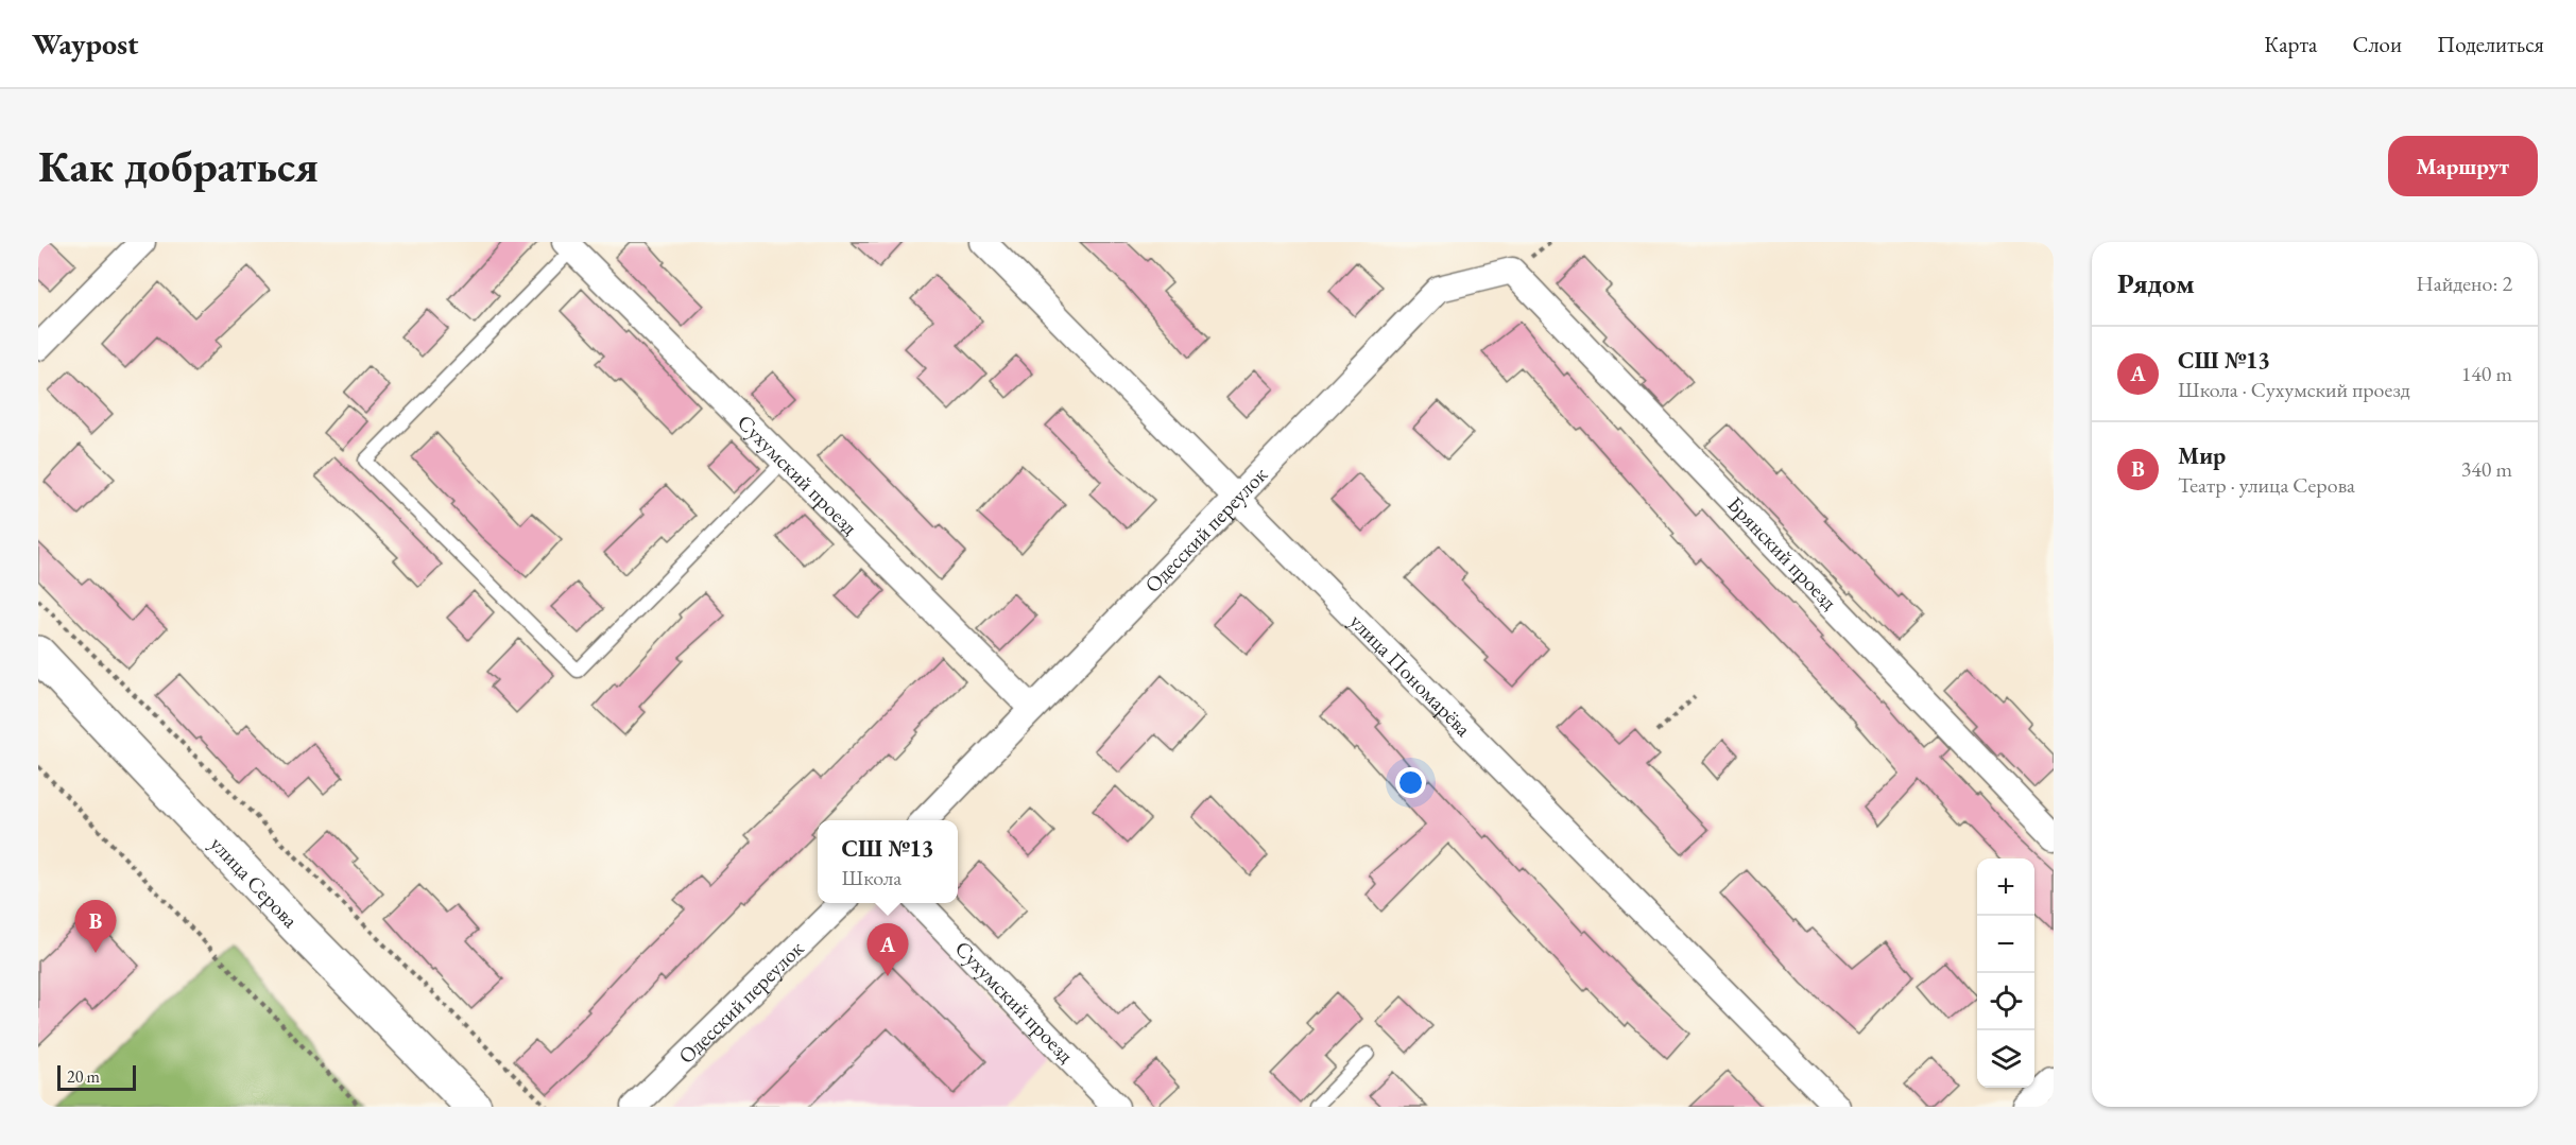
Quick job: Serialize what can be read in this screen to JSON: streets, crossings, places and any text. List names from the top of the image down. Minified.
{"streets":{"main road":["улица Серова"],"street":["Сухумский проезд","Одесский переулок","Брянский проезд","улица Пономарёва"]},"crossings":[["Сухумский проезд","Одесский переулок"],["Одесский переулок","Брянский проезд"],["Одесский переулок","улица Пономарёва"]],"scale_bar":"20 m","page":{"header":"Waypost","nav":["Карта","Слои","Поделиться"],"buttons":"Маршрут","title":"Как добраться","heading":["Рядом","Найдено: 2"],"list":[{"mark":"A","name":"СШ №13","note":"Школа · Сухумский проезд","value":"140 m"},{"mark":"B","name":"Мир","note":"Театр · улица Серова","value":"340 m"}],"popup":["СШ №13","Школа"],"map_buttons":["+","−"],"pins":["B","A"],"scale":"20 m"}}
